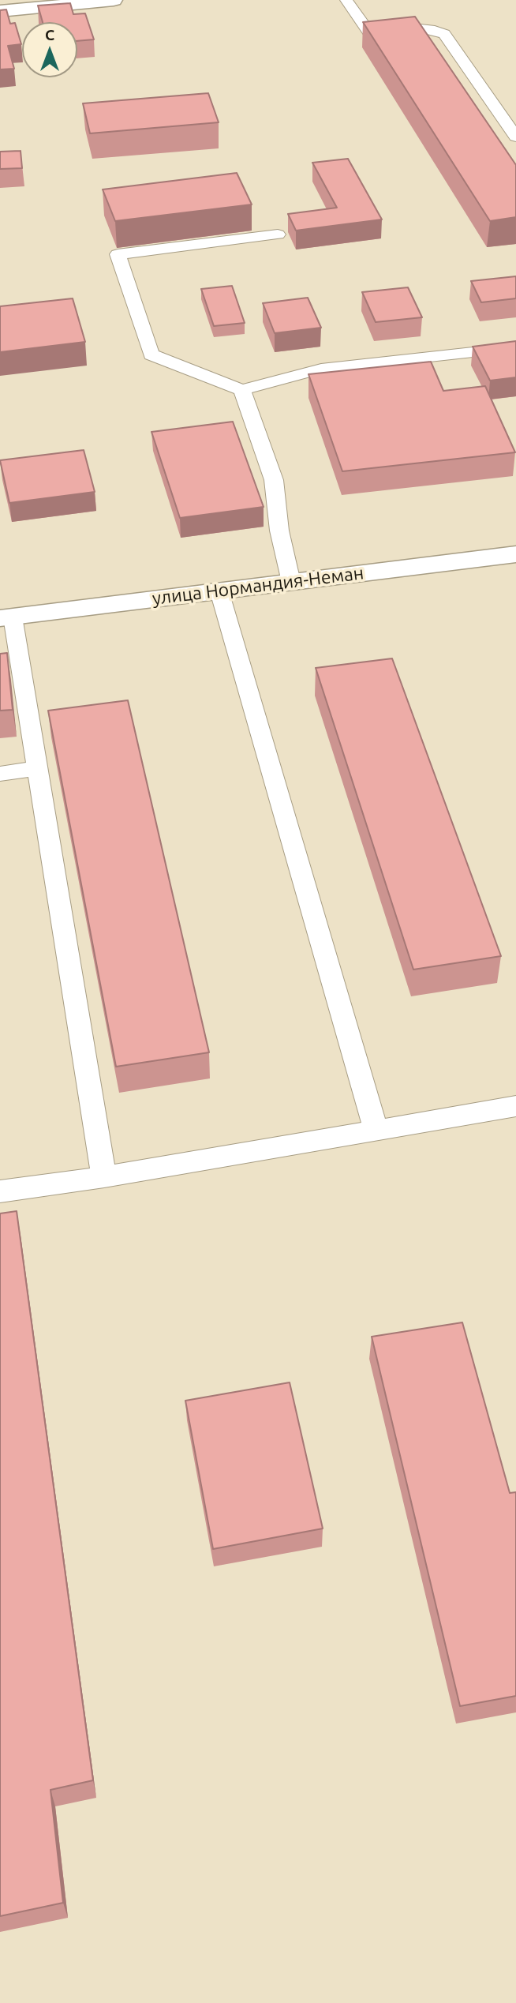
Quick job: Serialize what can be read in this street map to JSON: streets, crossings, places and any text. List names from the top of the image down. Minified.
{"streets":{"street":["улица Нормандия-Неман"]},"north":"top"}
